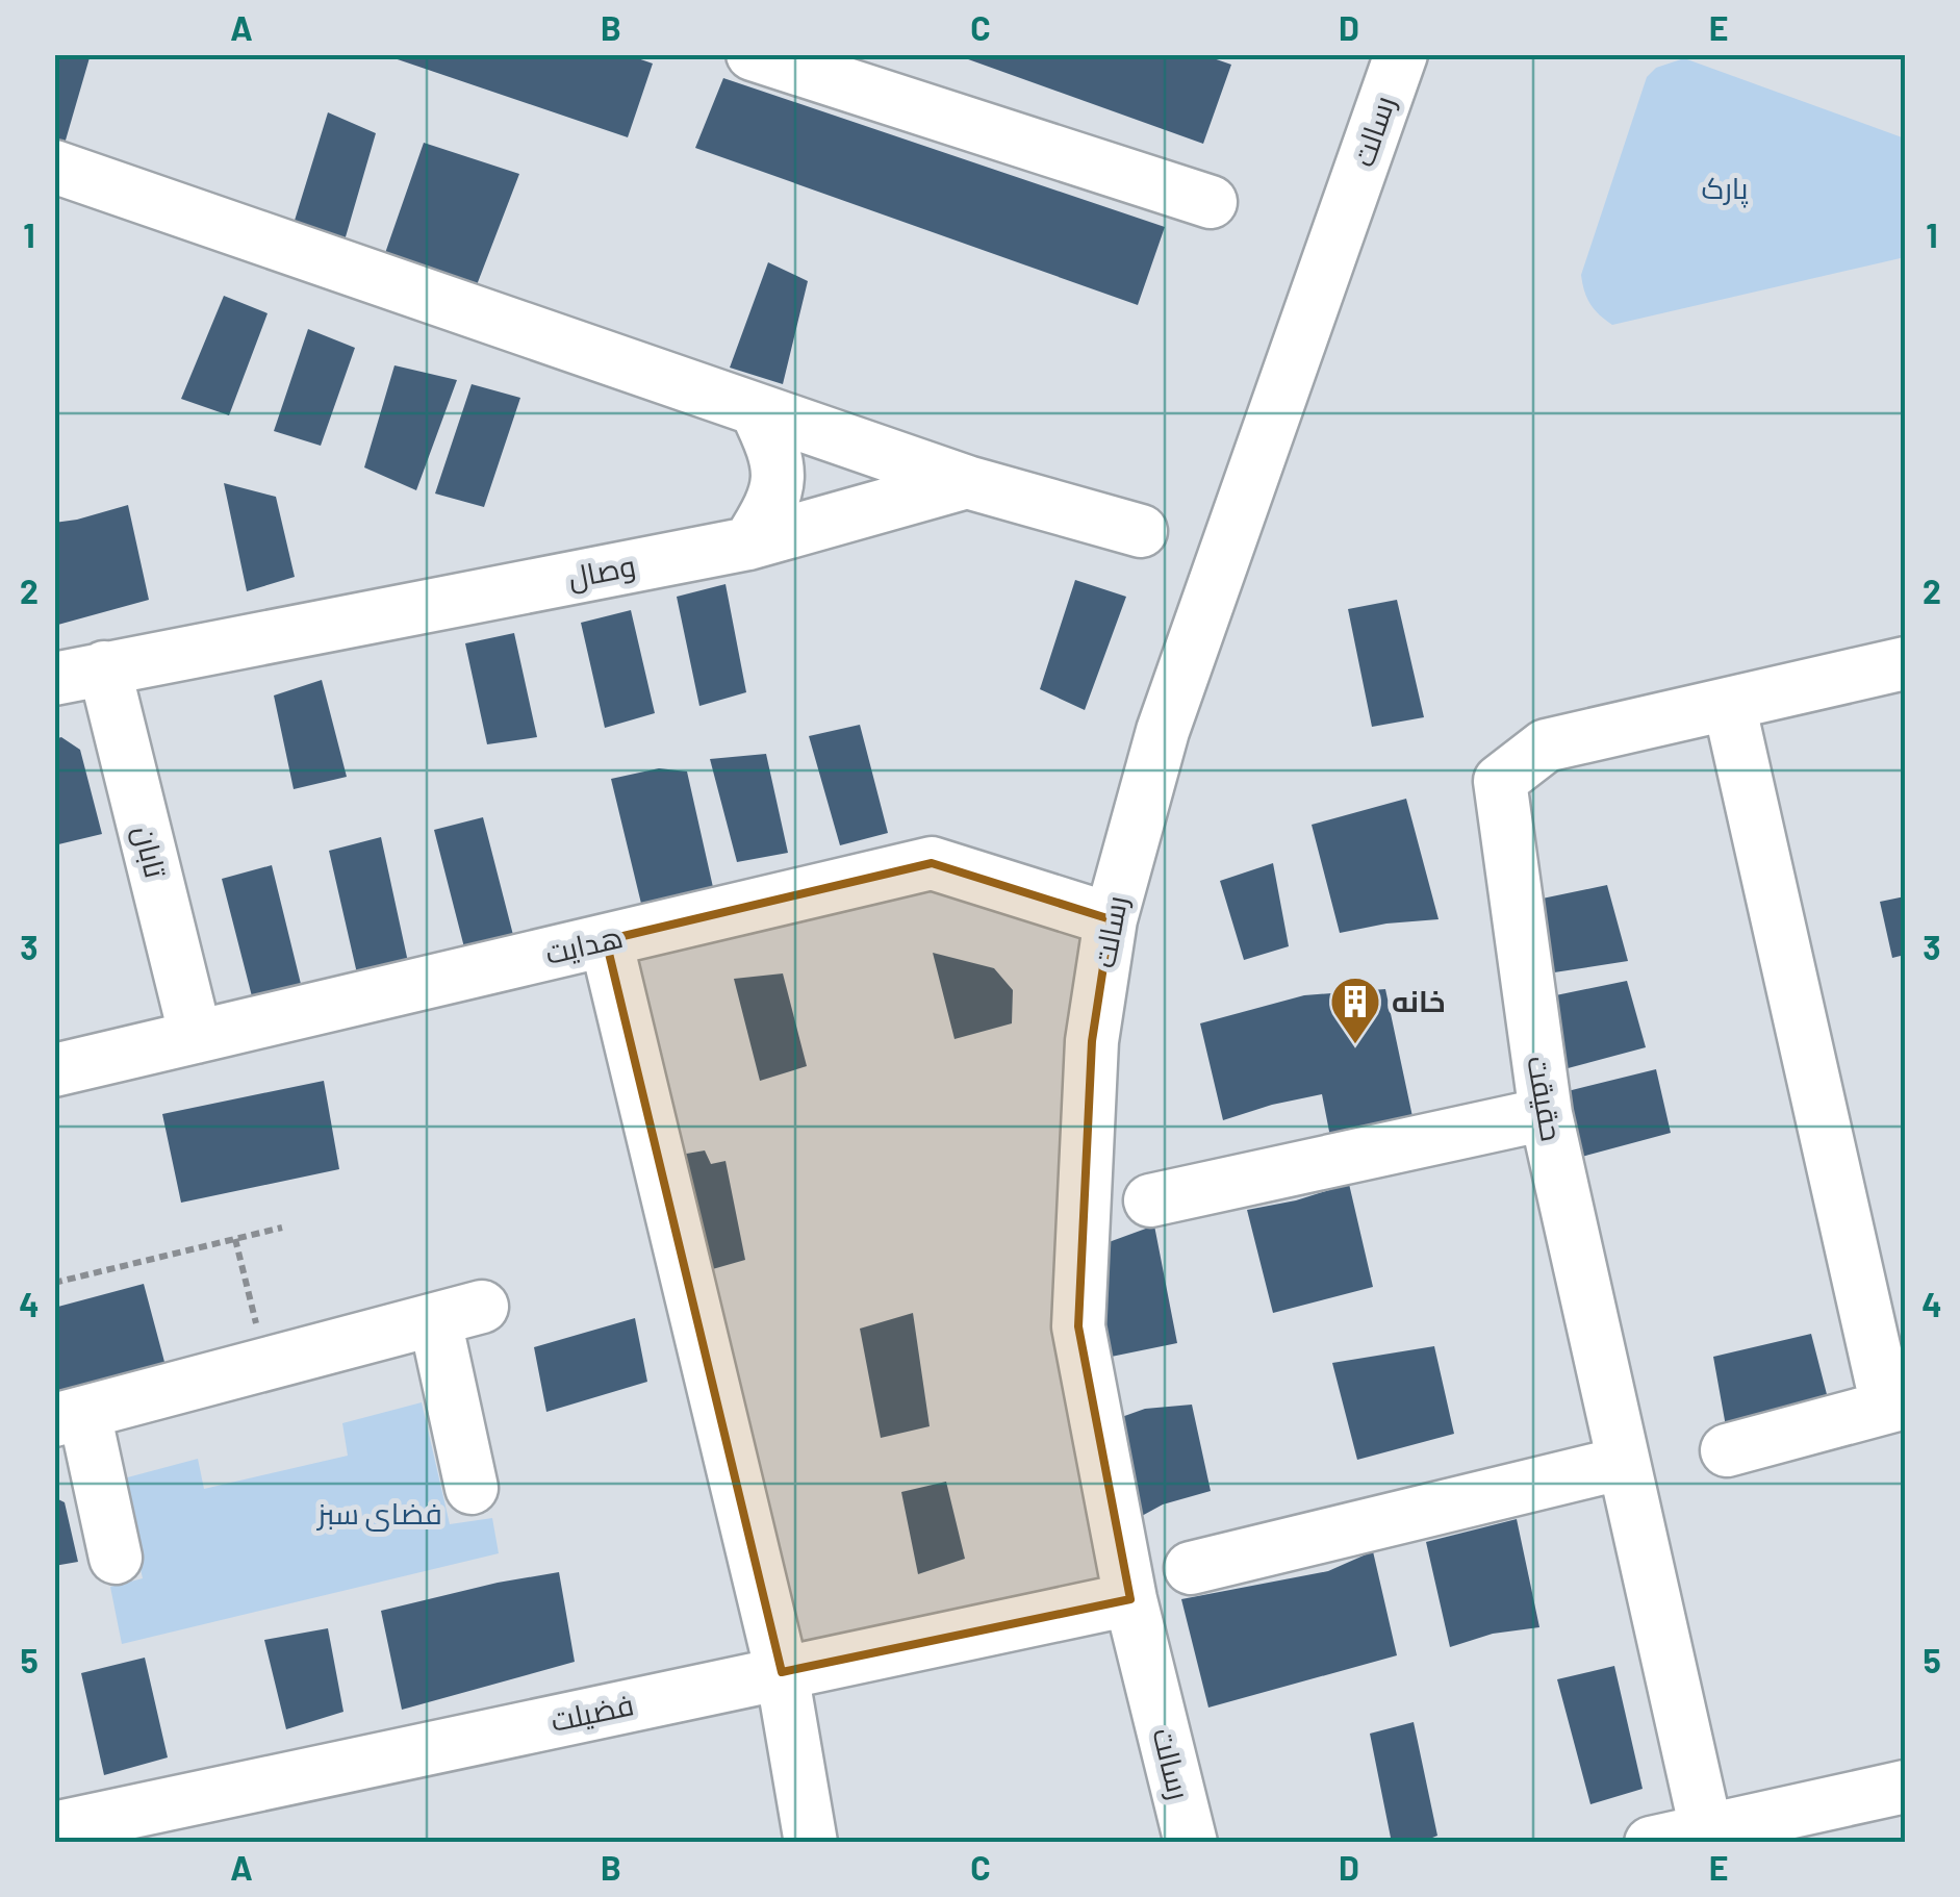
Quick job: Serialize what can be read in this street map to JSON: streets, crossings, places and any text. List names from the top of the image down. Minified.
{"streets":{"street":["رسالت","وصال","تابان","هدایت","حقیقت","فضیلت"]},"crossings":[["رسالت","هدایت"],["رسالت","فضیلت"],["وصال","تابان"],["تابان","هدایت"]],"parks":["پارک","فضای سبز"],"places":{"building":["خانه"]},"grid":{"columns":["A","B","C","D","E"],"rows":["1","2","3","4","5"]}}
